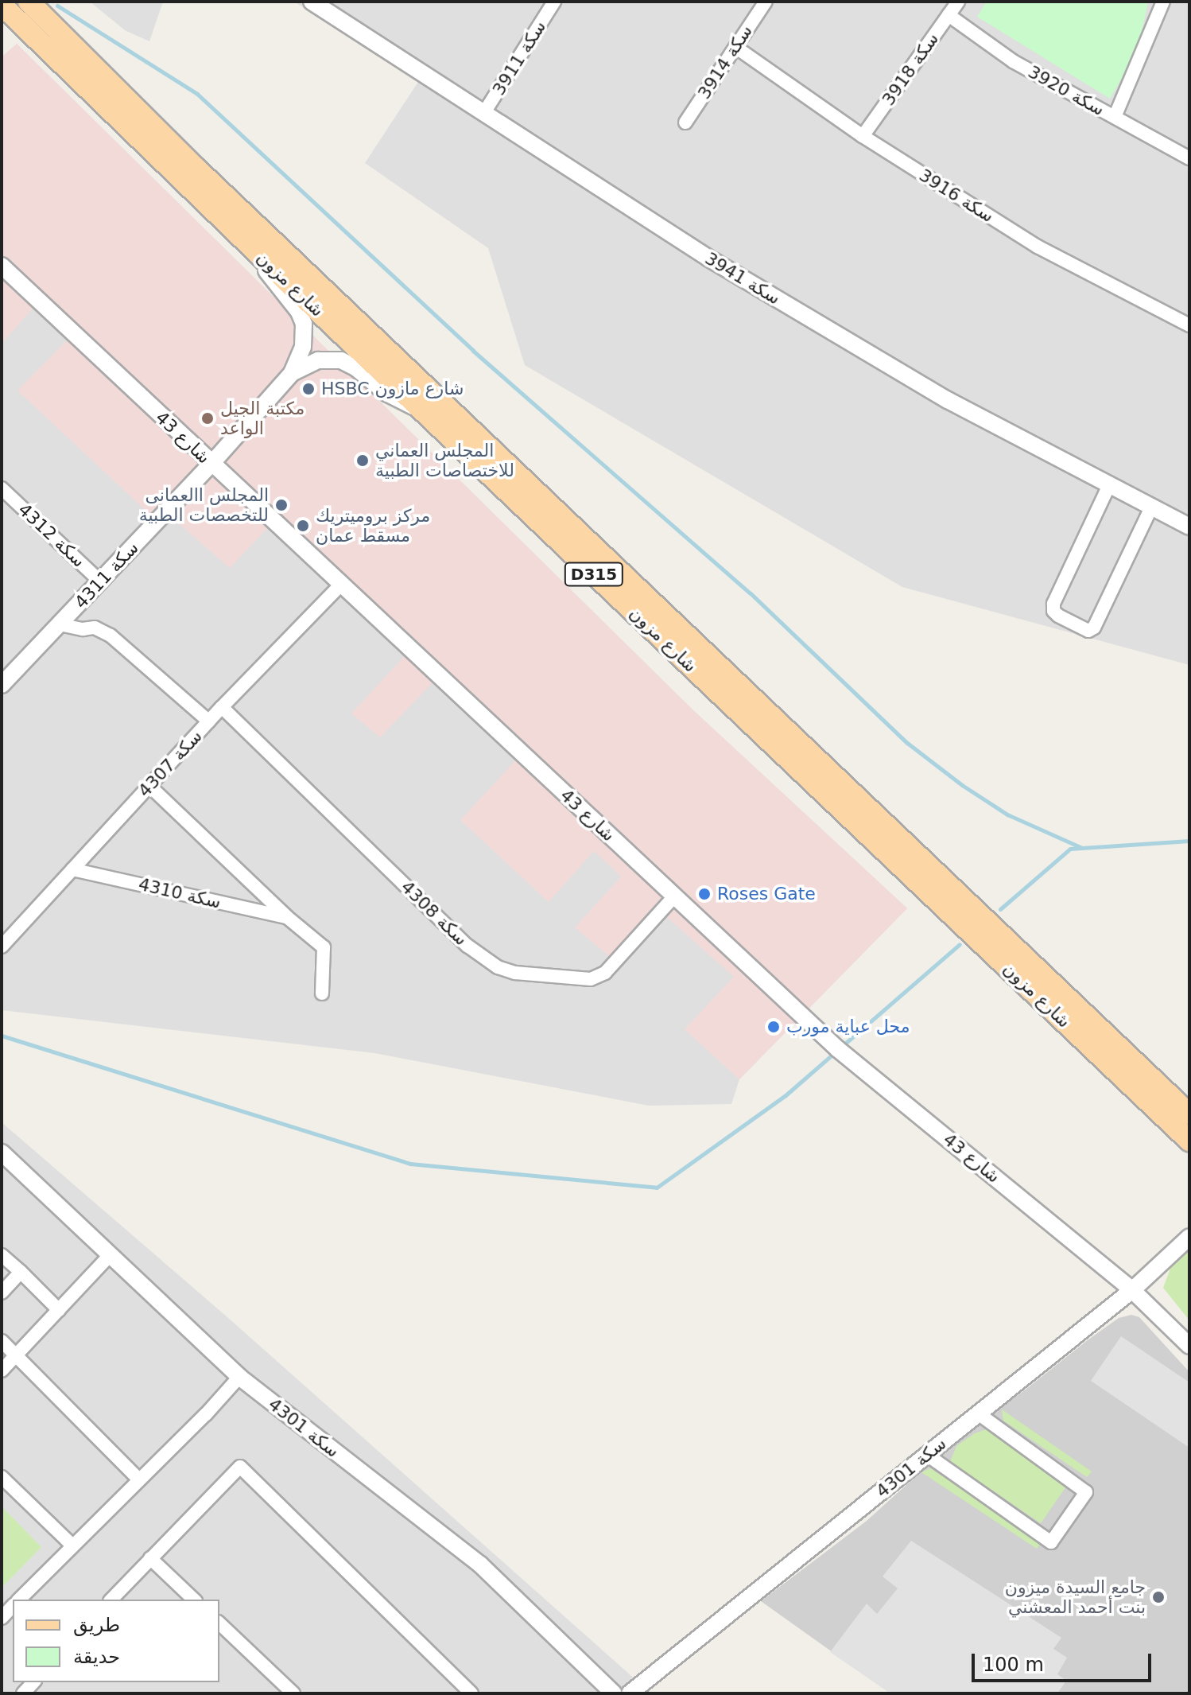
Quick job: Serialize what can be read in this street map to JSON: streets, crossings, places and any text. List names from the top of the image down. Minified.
{"streets":{"main road":["شارع مزون","D315"],"street":["سكة 3911","سكة 3914","سكة 3918","سكة 3920","سكة 3916","سكة 3941","شارع 43","سكة 4312","سكة 4311","سكة 4307","سكة 4310","سكة 4308","سكة 4301"]},"crossings":[["سكة 3911","سكة 3941"],["سكة 3914","سكة 3916"],["سكة 3918","سكة 3920"],["سكة 3918","سكة 3916"],["شارع 43","سكة 4311"],["شارع 43","سكة 4307"],["شارع 43","سكة 4308"],["شارع 43","سكة 4301"],["سكة 4312","سكة 4311"],["سكة 4307","سكة 4310"],["سكة 4307","سكة 4308"]],"places":["HSBC شارع مازون","مكتبة الجيل الواعد","المجلس العماني للاختصاصات الطبية","المجلس االعمانى للتخصصات الطبية","مركز بروميتريك مسقط عمان","Roses Gate","محل عباية مورب","جامع السيدة ميزون بنت أحمد المعشني"],"legend":["طريق","حديقة"],"scale_bar":"100 m"}
